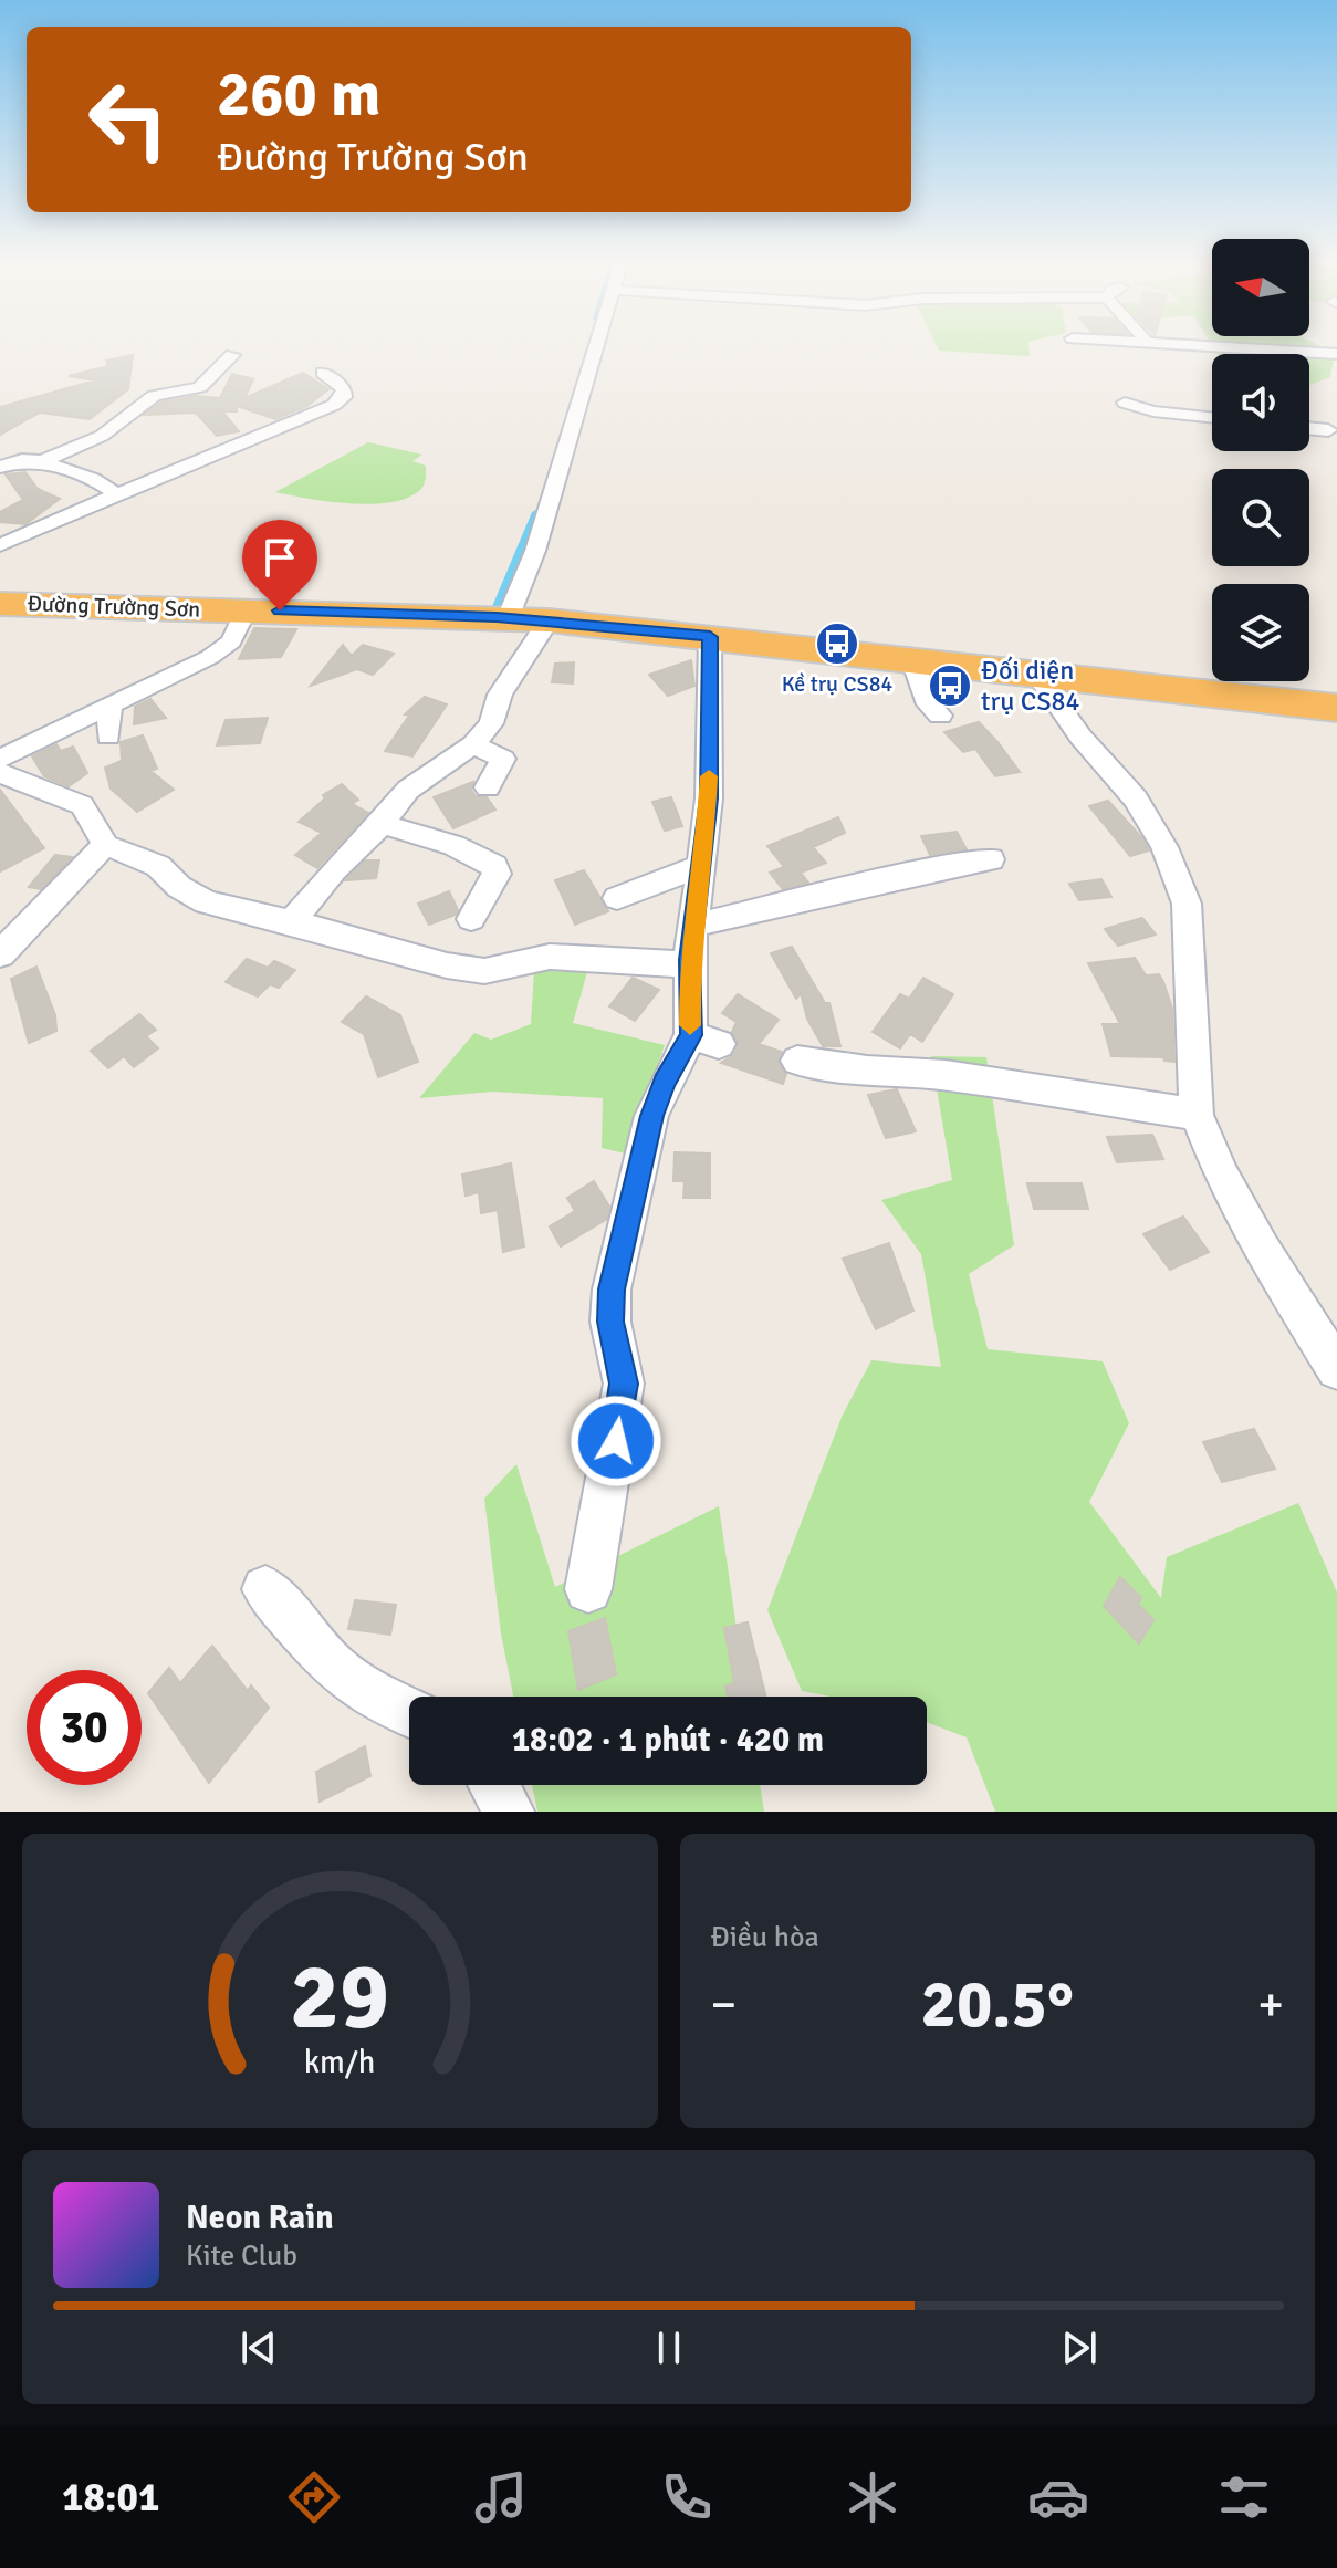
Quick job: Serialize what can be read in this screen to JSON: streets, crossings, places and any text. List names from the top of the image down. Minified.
{"streets":{"highway":["Đường Trường Sơn"]},"places":{"bus stop":["Kề trụ CS84","Đối diện trụ CS84"]},"north":"left","page":{"turn":["260 m","Đường Trường Sơn"],"limit":"30","trip":"18:02 · 1 phút · 420 m","tile":"Điều hòa","heat":["−","20.5°","+"],"song":["Neon Rain","Kite Club"],"tabs":"18:01","gauge":["29","km/h"]}}
